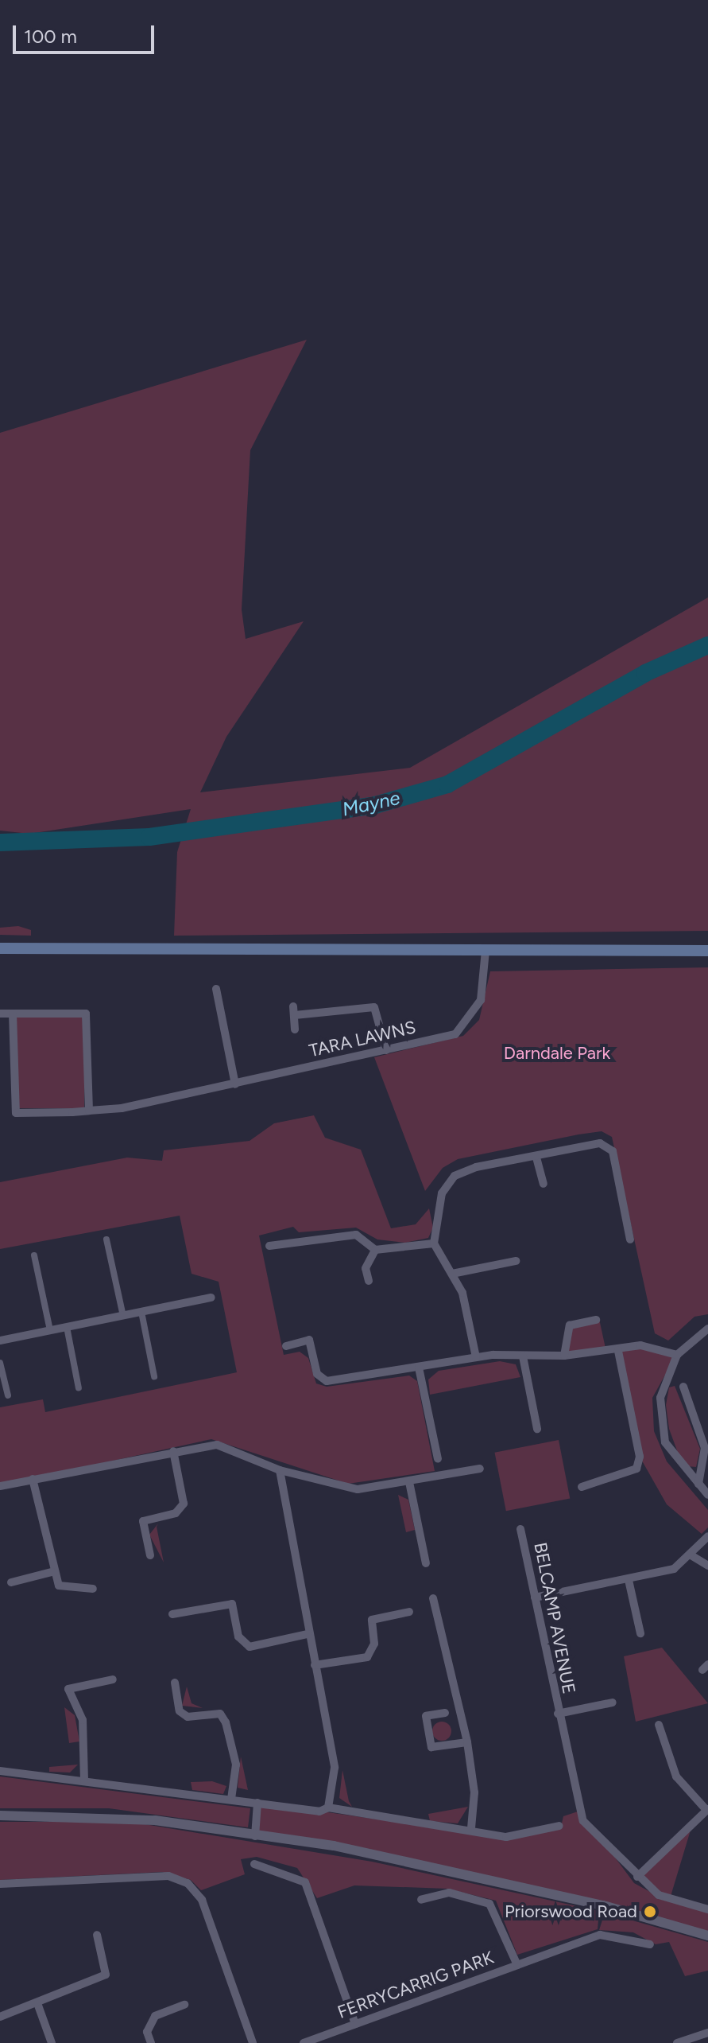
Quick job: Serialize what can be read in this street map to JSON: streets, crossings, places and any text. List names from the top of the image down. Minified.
{"streets":{"street":["TARA LAWNS","BELCAMP AVENUE","FERRYCARRIG PARK"]},"water":["Mayne"],"parks":["Darndale Park"],"places":["Priorswood Road"],"scale_bar":"100 m"}
